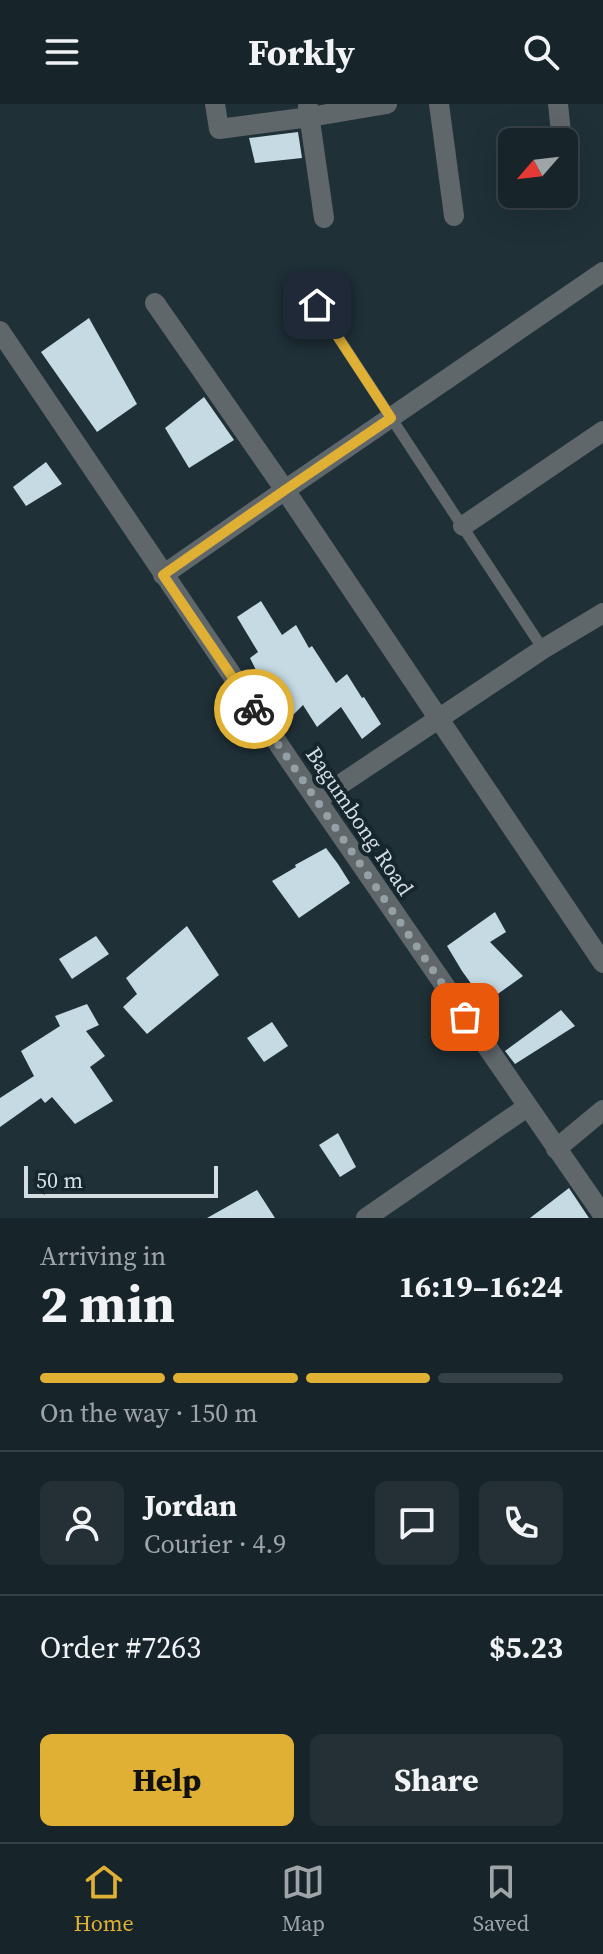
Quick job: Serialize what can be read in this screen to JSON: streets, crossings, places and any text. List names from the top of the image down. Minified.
{"streets":{"street":["Bagumbong Road"]},"scale_bar":"50 m","north":"bottom left","page":{"header":"Forkly","scale":"50 m","heading":["2 min","Arriving in","16:19–16:24"],"panel":["Jordan","Courier · 4.9","Order #7263","$5.23"],"bar":"On the way · 150 m","buttons":["Help","Share"],"tabs":["Home","Map","Saved"]}}
